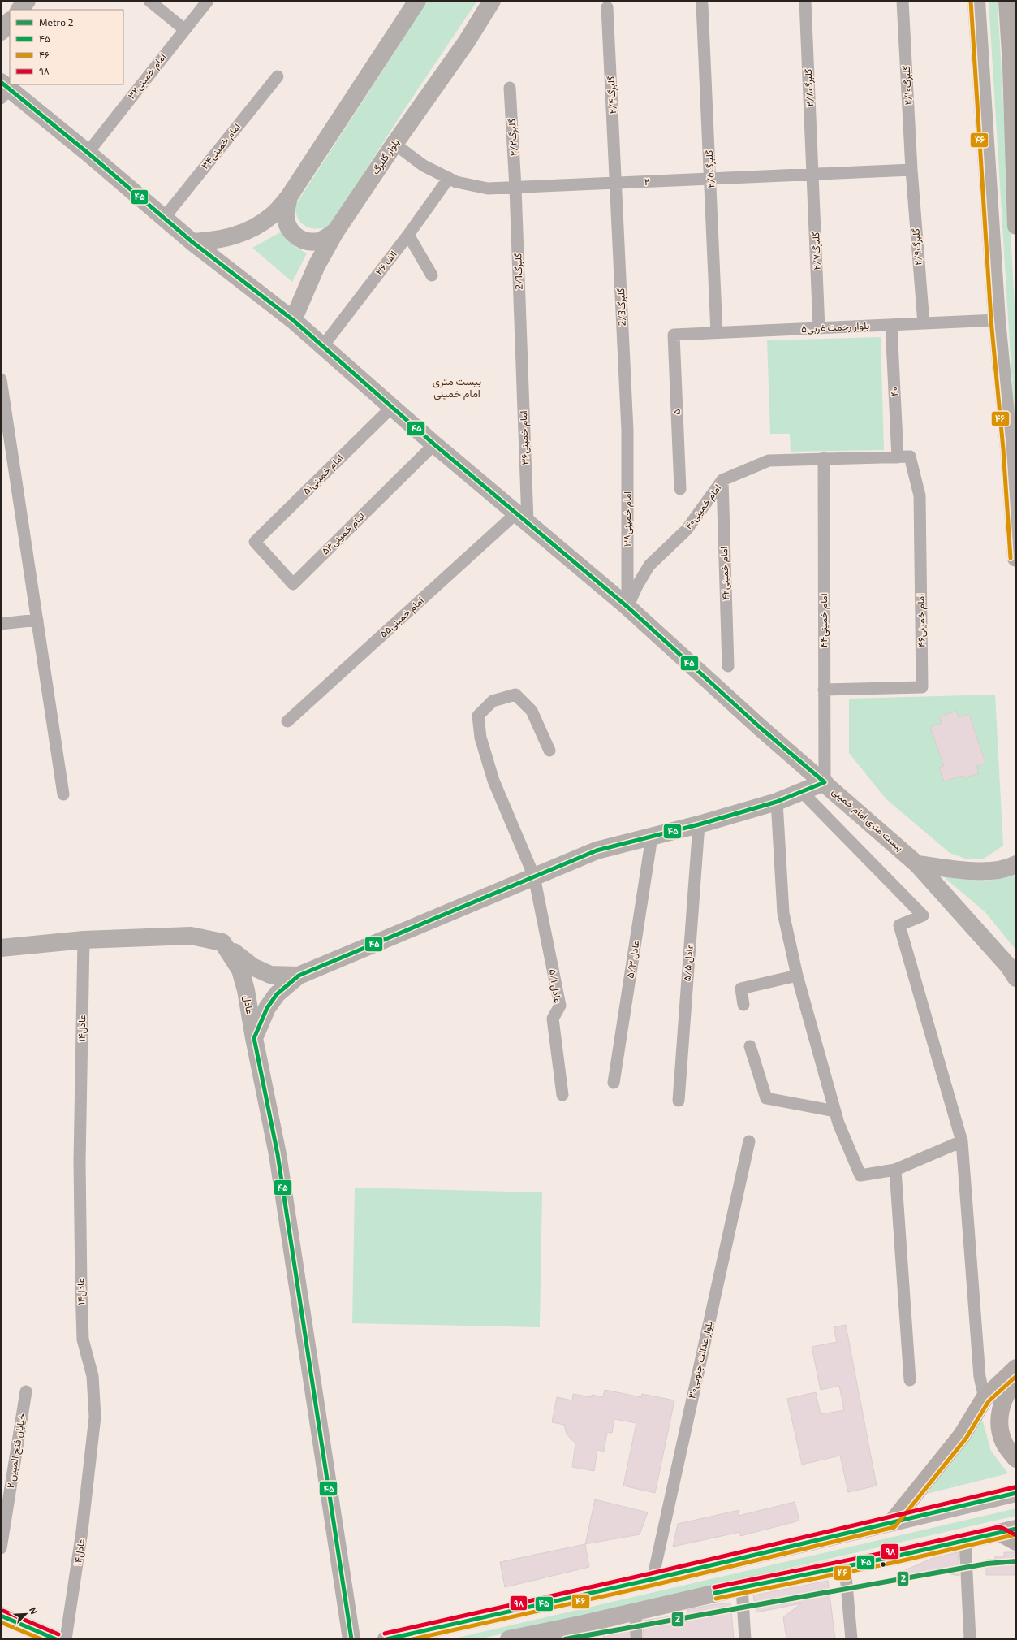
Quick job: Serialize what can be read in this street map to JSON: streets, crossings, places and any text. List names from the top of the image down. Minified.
{"streets":{"street":["امام خمینی۳۲","گلبرگ۲/۱۰","گلبرگ۲/۸","گلبرگ۲/۴","گلبرگ۲/۲","امام خمینی۳۴","بلوار گلبرگ","گلبرگ۲/۵","۲","گلبرگ۲/۹","گلبرگ۲/۷","۳۶ الف","2/1گلبرگ","2/3گلبرگ","بلوار رحمت غربی۵","۴۰","۵","امام خمینی۳۶","امام خمینی۵۱","امام خمینی۴۰","امام خمینی۳۸","امام خمینی۵۳","امام خمینی۴۲","امام خمینی۵۵","۴۴امام خمینی","امام خمینی۴۶","بیست متری امام خمینی","عادل ۵/۳","عادل ۵/۵","عادل ۵/۱","عادل","عادل۱۴","بلوار عدالت جنوبی۳۰","خیابان فتح المبین ۲"]},"crossings":[["امام خمینی۳۲","بیست متری امام خمینی"],["گلبرگ۲/۱۰","۲"],["گلبرگ۲/۱۰","گلبرگ۲/۹"],["گلبرگ۲/۸","۲"],["گلبرگ۲/۸","گلبرگ۲/۷"],["گلبرگ۲/۴","۲"],["گلبرگ۲/۴","2/3گلبرگ"],["گلبرگ۲/۲","۲"],["گلبرگ۲/۲","2/1گلبرگ"],["امام خمینی۳۴","بیست متری امام خمینی"],["بلوار گلبرگ","۲"],["بلوار گلبرگ","بیست متری امام خمینی"],["گلبرگ۲/۵","۲"],["گلبرگ۲/۵","بلوار رحمت غربی۵"],["۲","گلبرگ۲/۹"],["۲","گلبرگ۲/۷"],["۲","۳۶ الف"],["۲","2/1گلبرگ"],["۲","2/3گلبرگ"],["گلبرگ۲/۹","بلوار رحمت غربی۵"],["گلبرگ۲/۷","بلوار رحمت غربی۵"],["۳۶ الف","بیست متری امام خمینی"],["2/1گلبرگ","امام خمینی۳۶"],["2/3گلبرگ","امام خمینی۳۸"],["بلوار رحمت غربی۵","۴۰"],["بلوار رحمت غربی۵","۵"],["۴۰","امام خمینی۴۰"],["۴۰","امام خمینی۴۶"],["امام خمینی۳۶","امام خمینی۵۵"],["امام خمینی۳۶","بیست متری امام خمینی"],["امام خمینی۵۱","امام خمینی۵۳"],["امام خمینی۵۱","بیست متری امام خمینی"],["امام خمینی۴۰","امام خمینی۳۸"],["امام خمینی۴۰","امام خمینی۴۲"],["امام خمینی۴۰","۴۴امام خمینی"],["امام خمینی۴۰","امام خمینی۴۶"],["امام خمینی۴۰","بیست متری امام خمینی"],["امام خمینی۳۸","بیست متری امام خمینی"],["امام خمینی۵۳","بیست متری امام خمینی"],["امام خمینی۵۵","بیست متری امام خمینی"],["۴۴امام خمینی","امام خمینی۴۶"],["۴۴امام خمینی","بیست متری امام خمینی"]],"districts":["بیست متری امام خمینی"],"lines":["transit line ۴۶","transit line ۴۵","transit line ۹۸","metro line 2"],"legend":["Metro 2","۴۵","۴۶","۹۸"],"north":"top right"}
